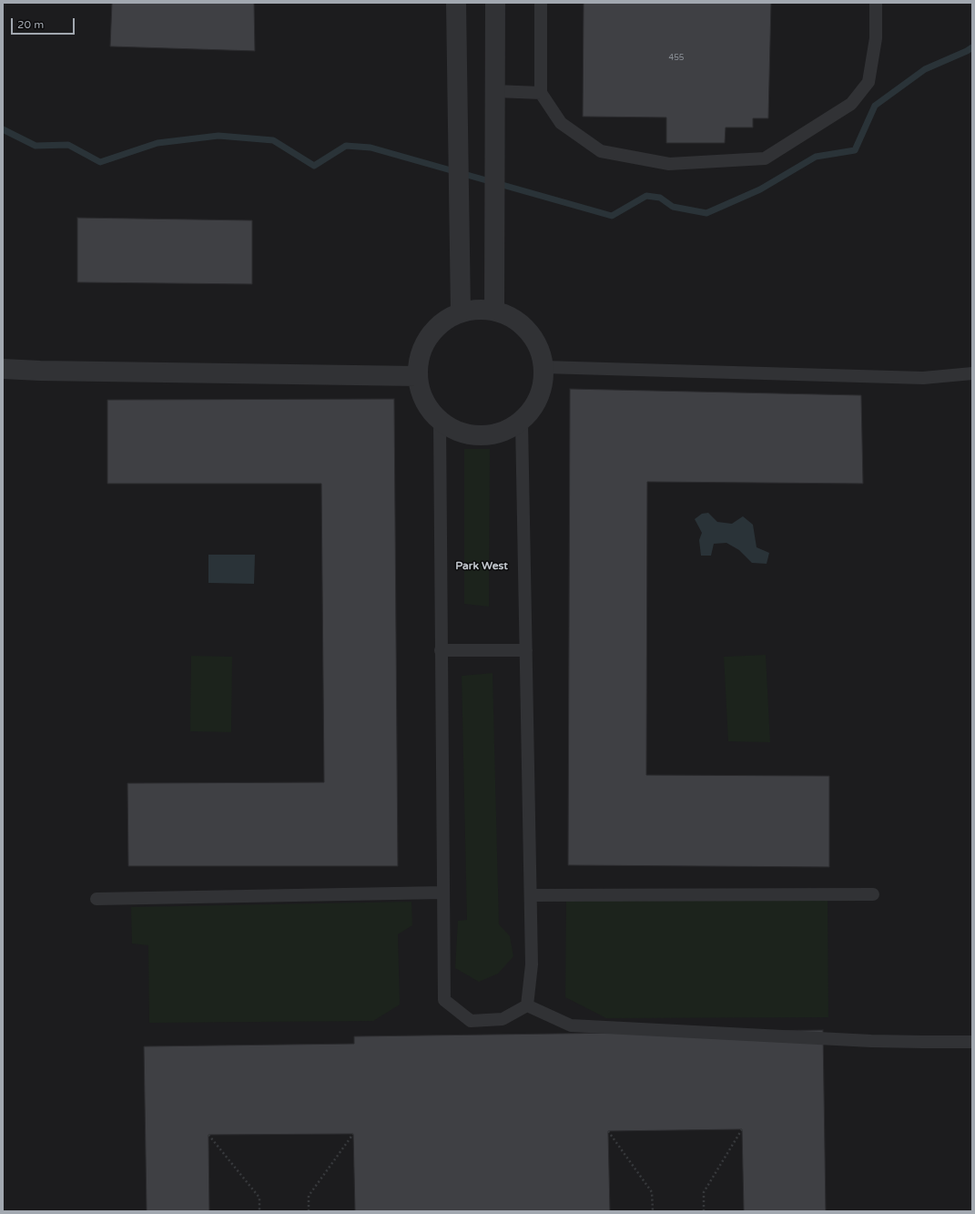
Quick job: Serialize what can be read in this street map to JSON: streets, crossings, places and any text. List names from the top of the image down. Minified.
{"districts":["Park West"],"house_numbers":["455"],"scale_bar":"20 m"}
